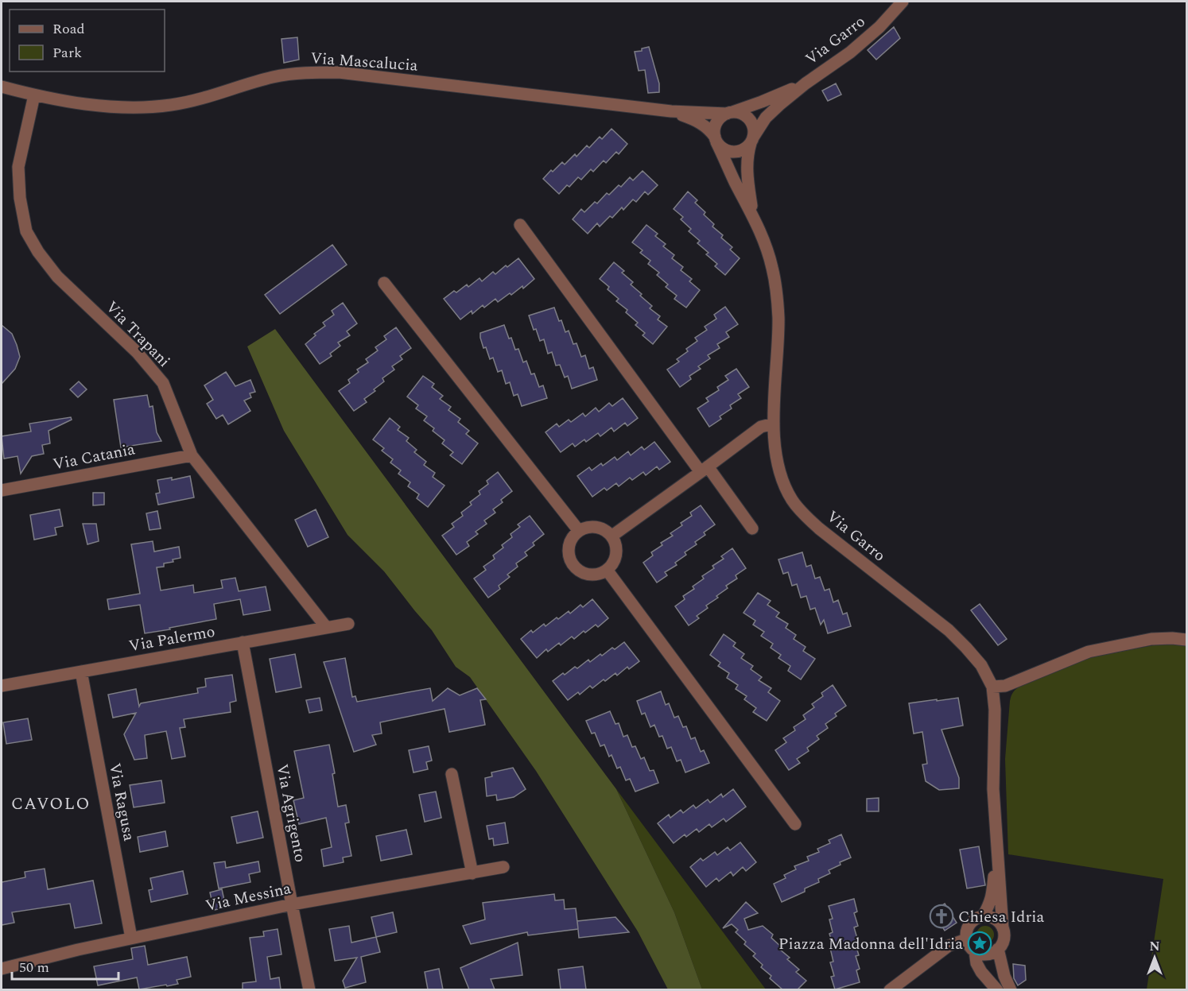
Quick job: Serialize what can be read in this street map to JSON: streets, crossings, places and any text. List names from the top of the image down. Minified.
{"streets":{"street":["Via Garro","Via Mascalucia","Via Trapani","Via Catania","Via Palermo","Via Ragusa","Via Agrigento","Via Messina"]},"crossings":[["Via Mascalucia","Via Trapani"],["Via Trapani","Via Catania"],["Via Trapani","Via Palermo"],["Via Palermo","Via Ragusa"],["Via Palermo","Via Agrigento"],["Via Ragusa","Via Messina"],["Via Agrigento","Via Messina"]],"districts":["CAVOLO"],"places":{"church":["Chiesa Idria"],"place":["Piazza Madonna dell'Idria"]},"legend":["Road","Park"],"scale_bar":"50 m","north":"top"}
